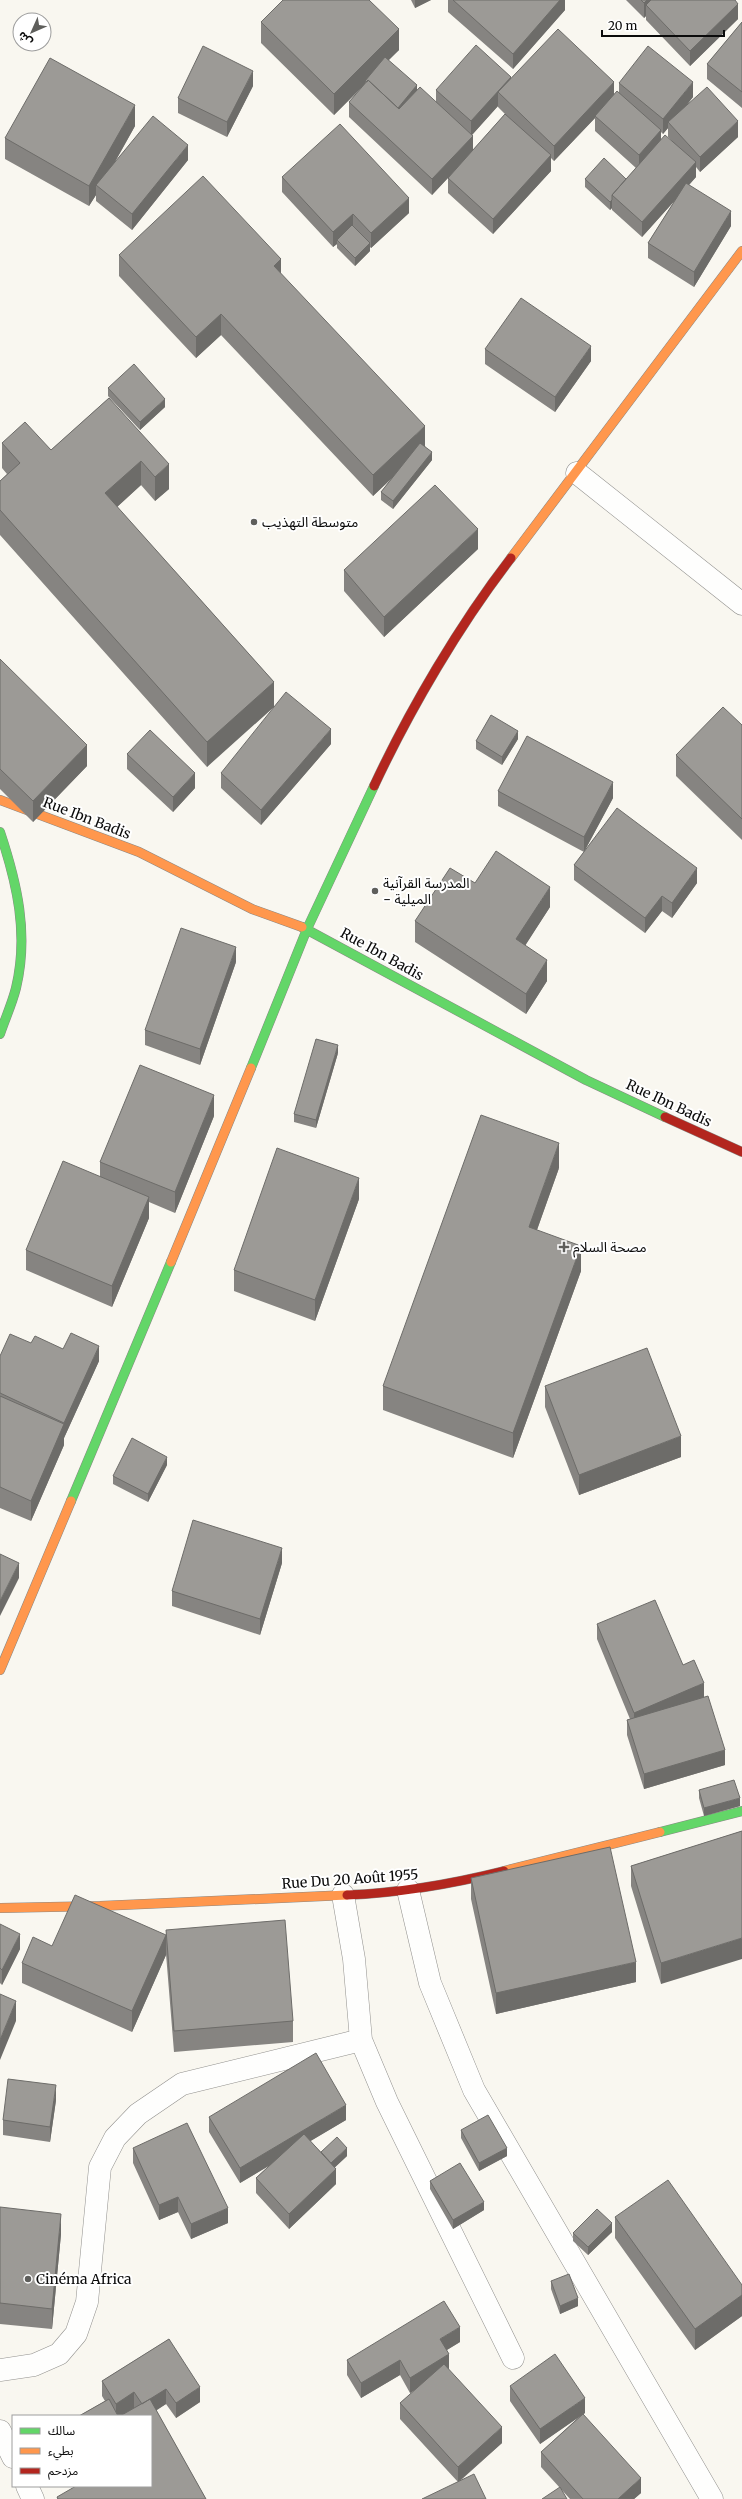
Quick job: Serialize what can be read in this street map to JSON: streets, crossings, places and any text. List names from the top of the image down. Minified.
{"streets":{"street":["Rue Ibn Badis","Rue Du 20 Août 1955"]},"places":{"other":["متوسطة التهذيب","المدرسة القرآنية - الميلية","Cinéma Africa"],"health":["مصحة السلام"]},"legend":["سالك","بطيء","مزدحم"],"scale_bar":"20 m","north":"bottom left"}
